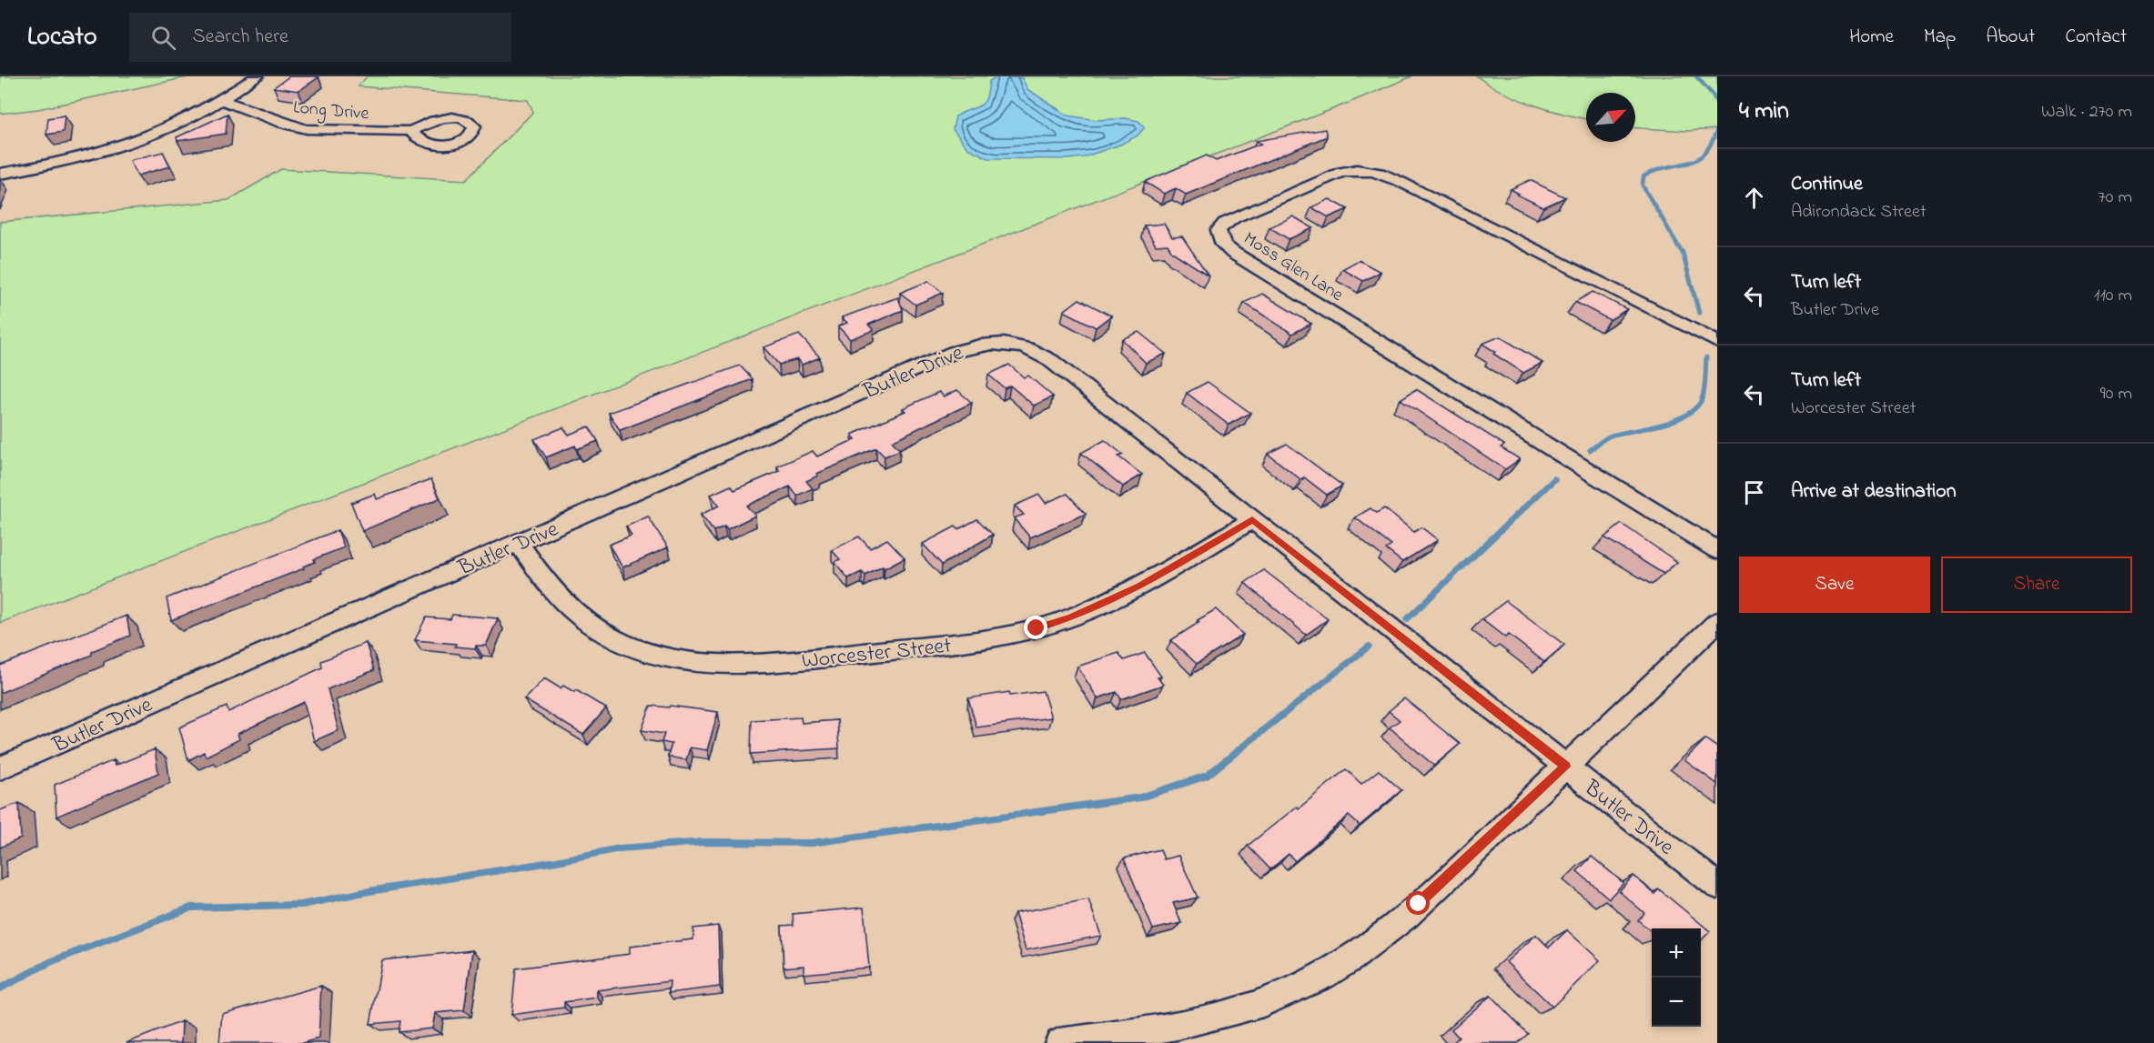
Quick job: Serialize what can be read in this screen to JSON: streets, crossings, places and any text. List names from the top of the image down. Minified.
{"streets":{"street":["Long Drive","Moss Glen Lane","Butler Drive","Worcester Street"]},"crossings":[["Butler Drive","Worcester Street"]],"north":"top right","page":{"header":"Locato","search":"Search here","nav":["Home","Map","About","Contact"],"heading":["4 min","Walk · 270 m"],"list":[["Continue","Adirondack Street","70 m"],["Turn left","Butler Drive","110 m"],["Turn left","Worcester Street","90 m"],"Arrive at destination"],"buttons":["Save","Share"],"map_buttons":["+","−"]}}
